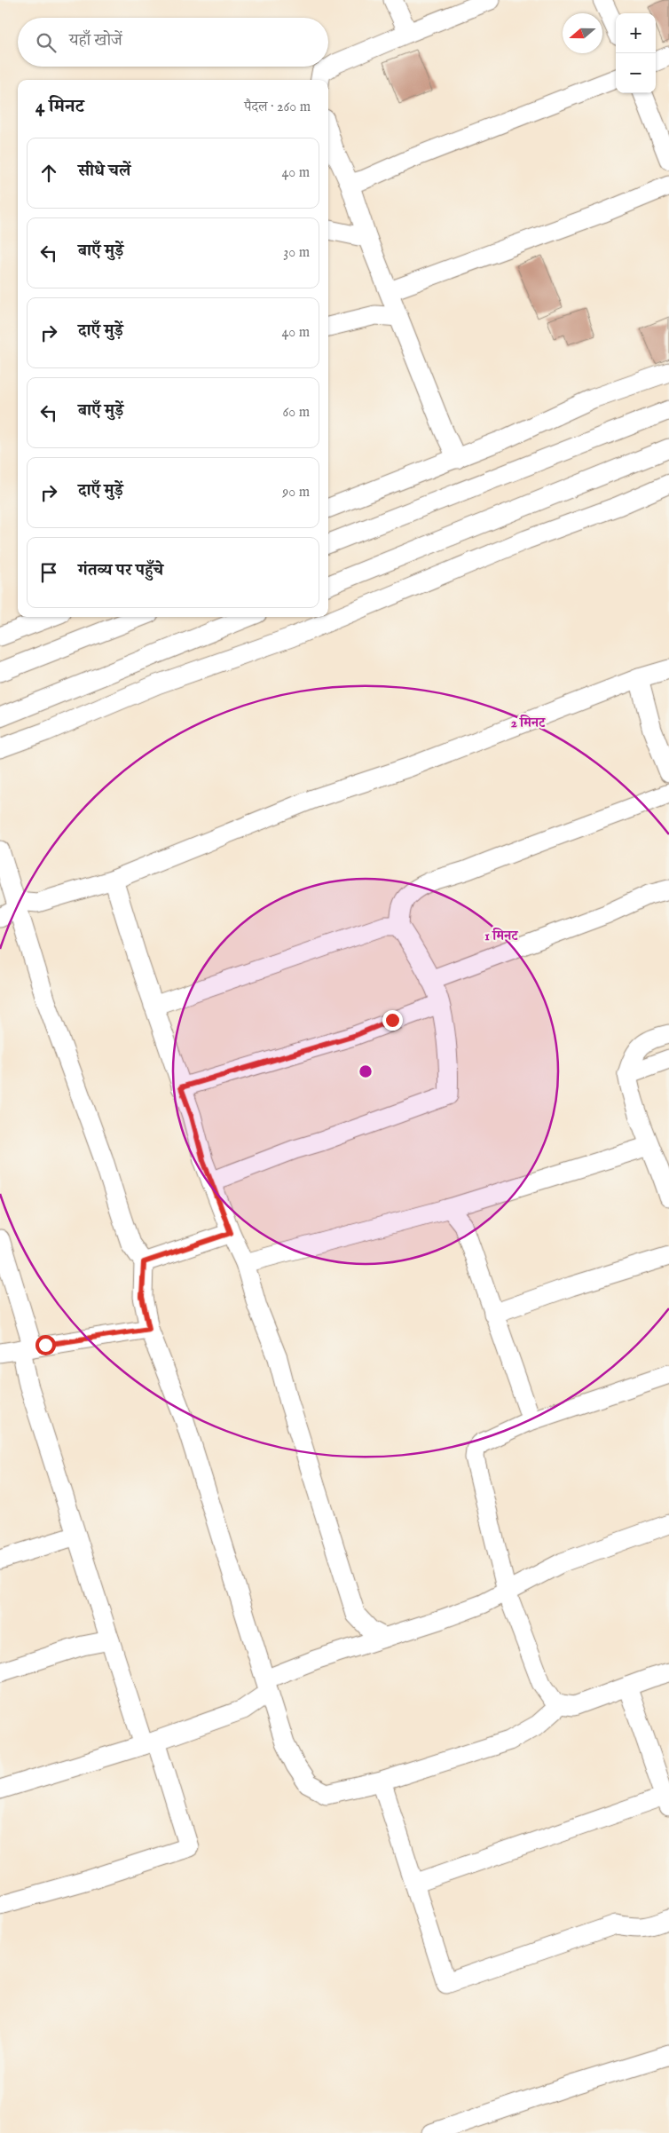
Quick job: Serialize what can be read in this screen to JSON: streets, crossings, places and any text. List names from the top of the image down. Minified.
{"north":"left","page":{"map_buttons":["+","−"],"search":"यहाँ खोजें","heading":["4 मिनट","पैदल · 260 m"],"list":[["सीधे चलें","40 m"],["बाएँ मुड़ें","30 m"],["दाएँ मुड़ें","40 m"],["बाएँ मुड़ें","60 m"],["दाएँ मुड़ें","90 m"],"गंतव्य पर पहुँचे"]},"rings":["2 मिनट","1 मिनट"]}
